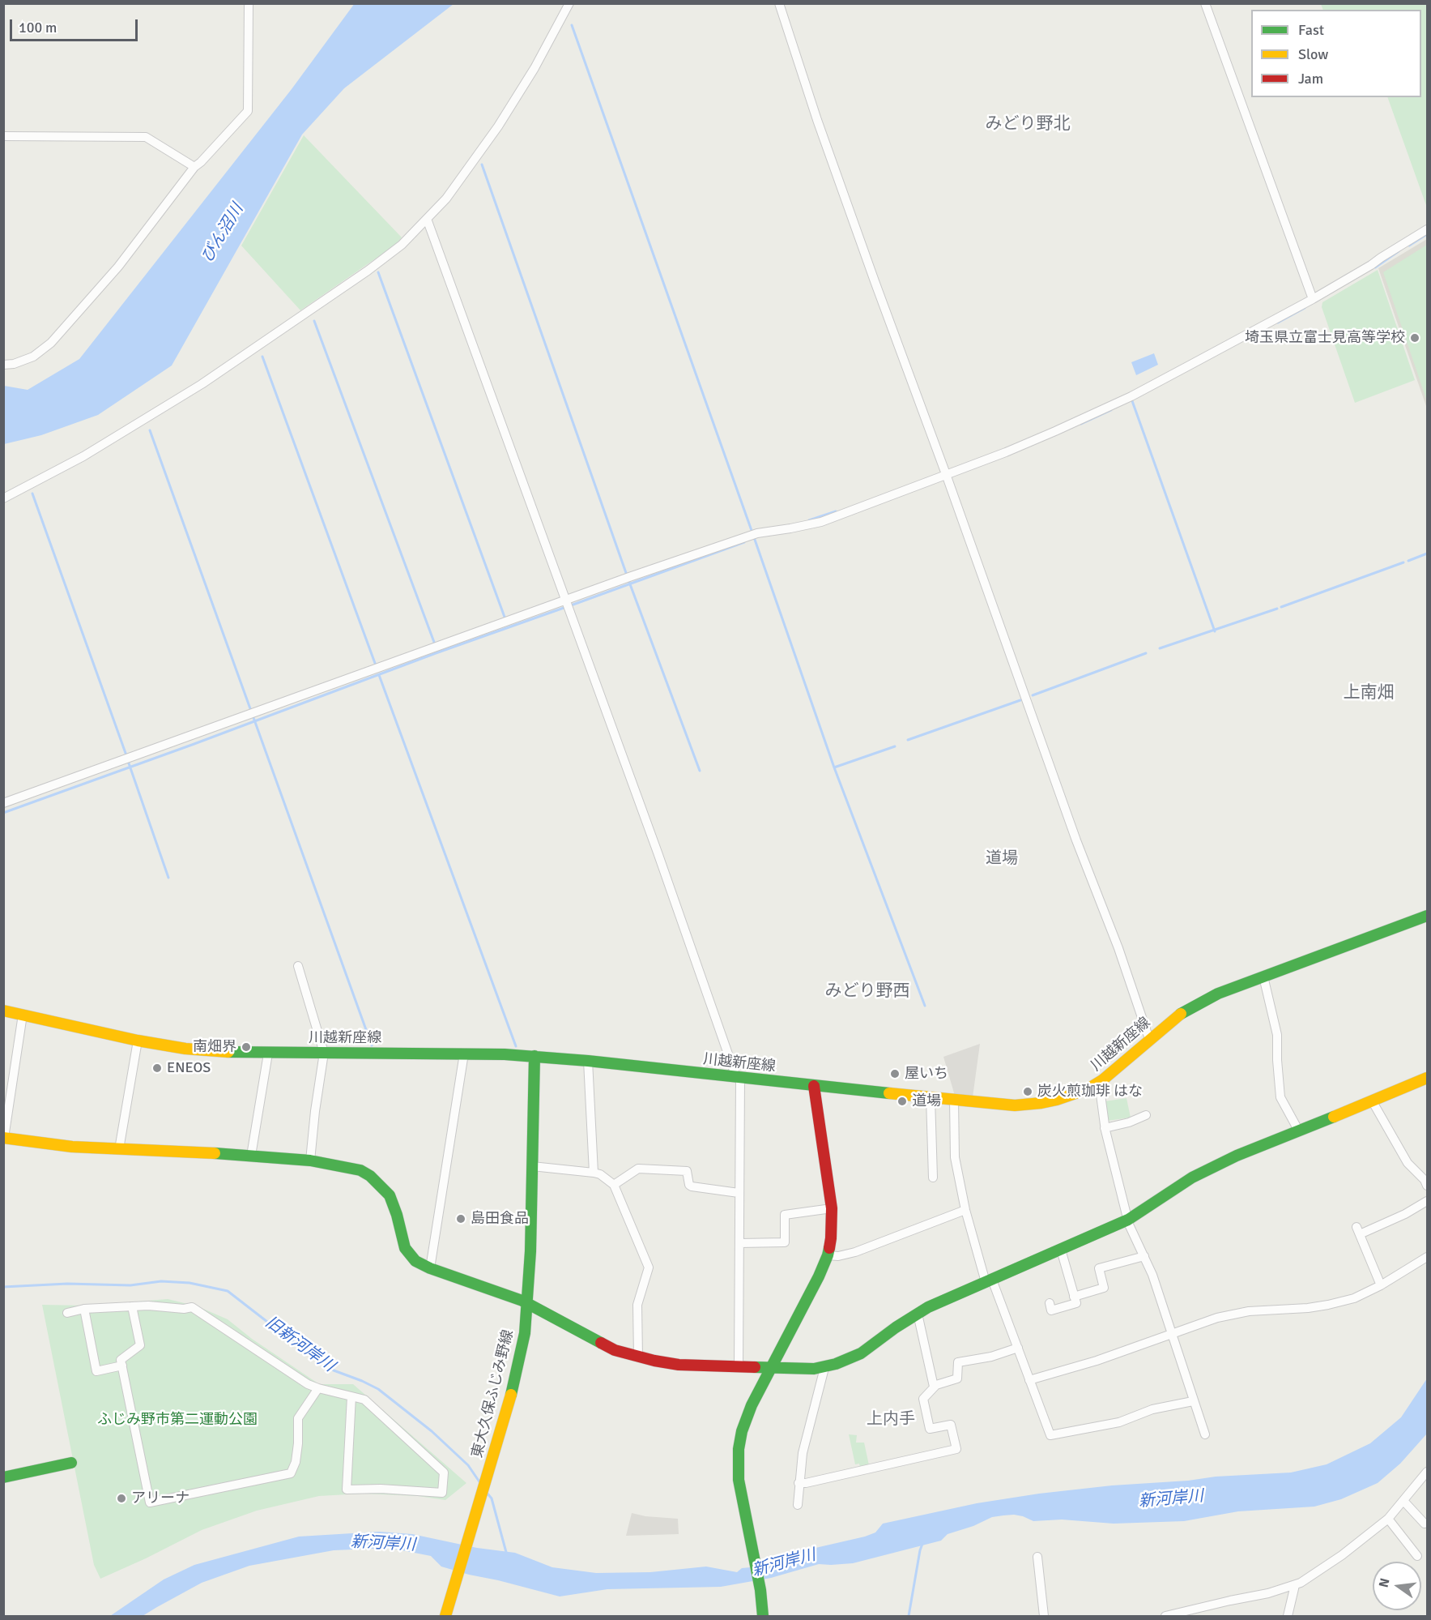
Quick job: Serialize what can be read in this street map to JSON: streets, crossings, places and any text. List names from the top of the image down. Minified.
{"streets":{"street":["川越新座線","東大久保ふじみ野線"]},"crossings":[["川越新座線","東大久保ふじみ野線"]],"districts":["みどり野北","上南畑","道場","みどり野西","上内手"],"water":["びん沼川","旧新河岸川","新河岸川"],"parks":["ふじみ野市第二運動公園"],"places":["埼玉県立富士見高等学校","南畑界","ENEOS","屋いち","炭火煎珈琲 はな","道場","島田食品","アリーナ"],"legend":["Fast","Slow","Jam"],"scale_bar":"100 m","north":"left"}
